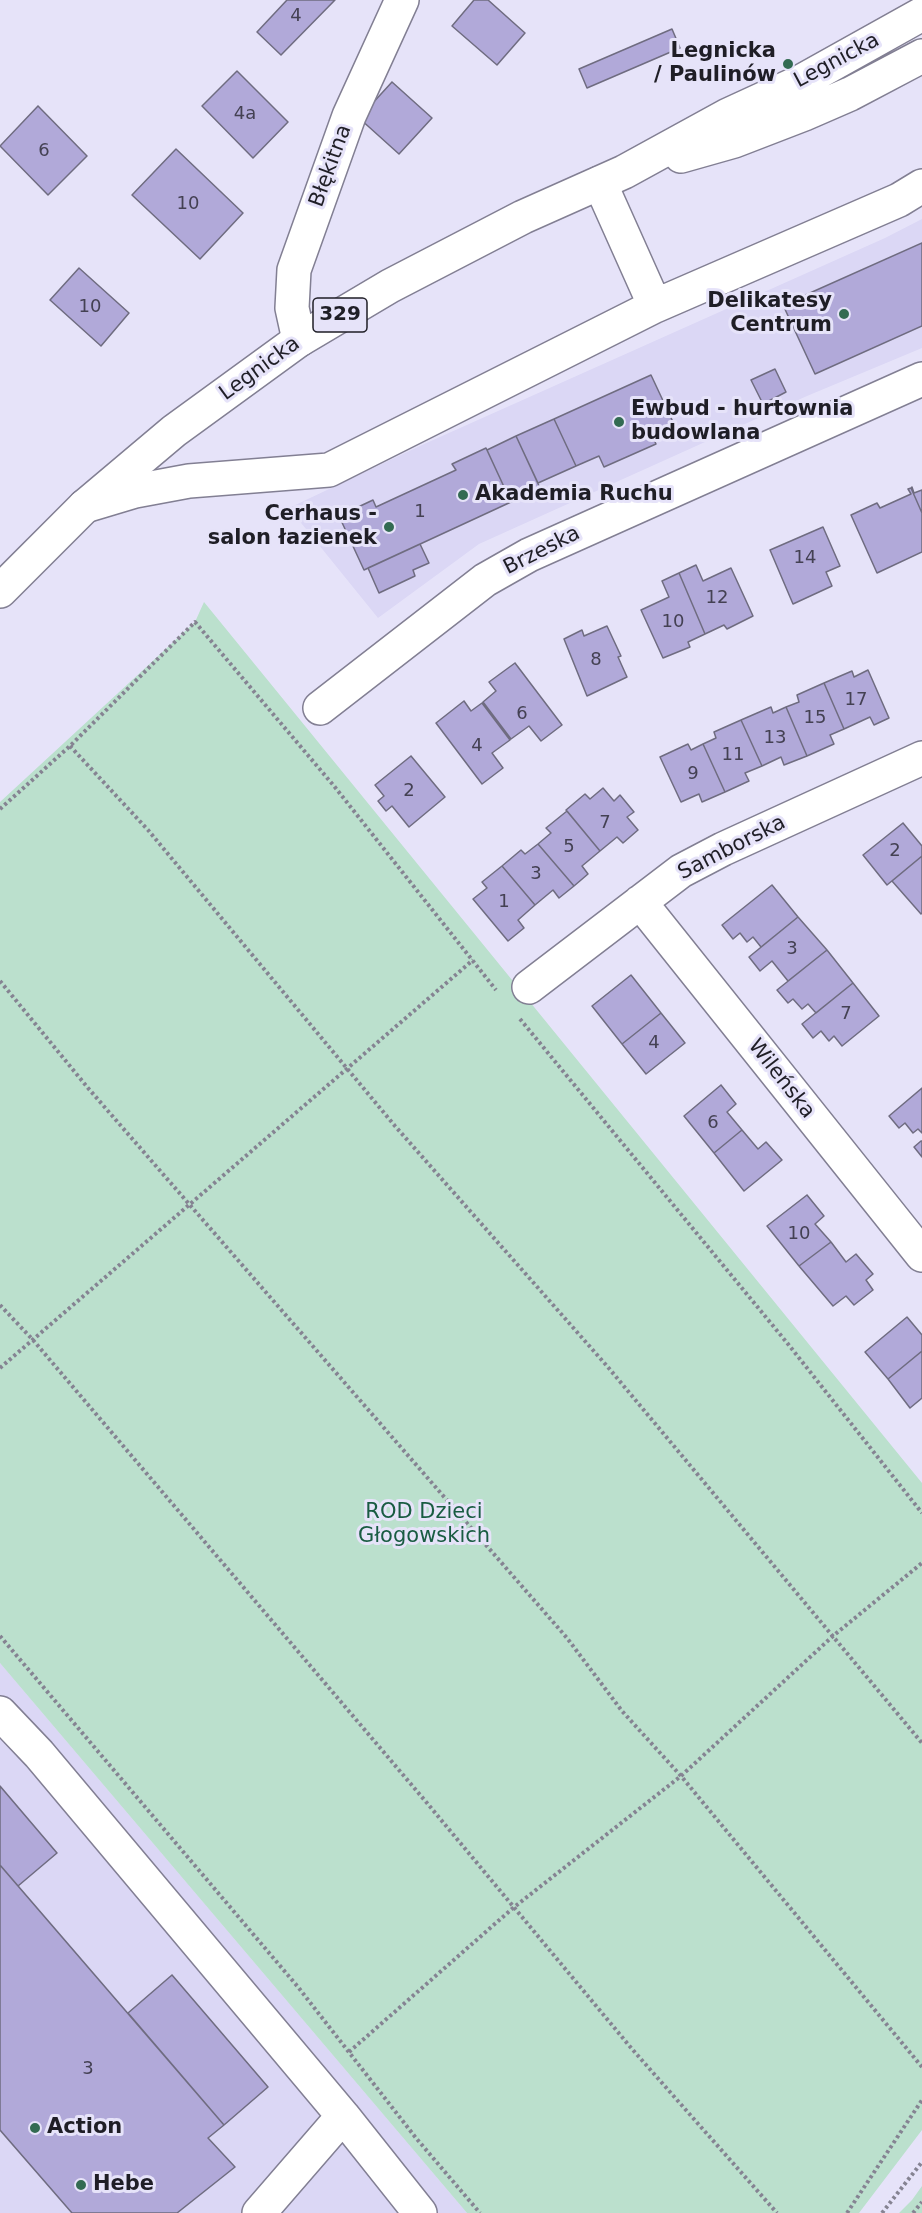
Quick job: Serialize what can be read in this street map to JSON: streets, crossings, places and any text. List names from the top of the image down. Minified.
{"streets":{"street":["Legnicka","Błękitna","329","Brzeska","Samborska","Wileńska"]},"crossings":[["Legnicka","Błękitna"],["Samborska","Wileńska"]],"parks":["ROD Dzieci Głogowskich"],"places":["Legnicka / Paulinów","Delikatesy Centrum","Ewbud - hurtownia budowlana","Akademia Ruchu","Cerhaus - salon łazienek","Action","Hebe"],"house_numbers":["4","4a","6","10","10","1","14","12","10","8","17","6","15","13","4","11","9","2","7","5","2","3","1","3","7","4","6","10","3"]}
